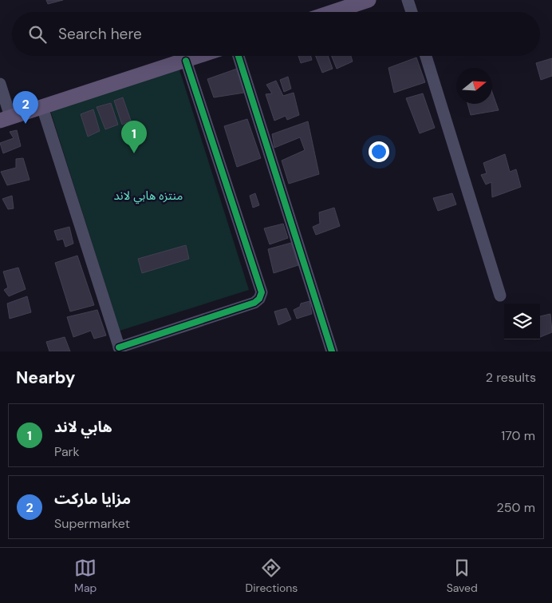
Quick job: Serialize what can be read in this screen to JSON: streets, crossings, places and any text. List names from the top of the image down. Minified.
{"parks":["منتزه هابي لاند"],"north":"right","page":{"search":"Search here","pins":["2","1"],"heading":["Nearby","2 results"],"list":[{"mark":"1","name":"هابي لاند","note":"Park","value":"170 m"},{"mark":"2","name":"مزايا ماركت","note":"Supermarket","value":"250 m"}],"nav":["Map","Directions","Saved"]}}
